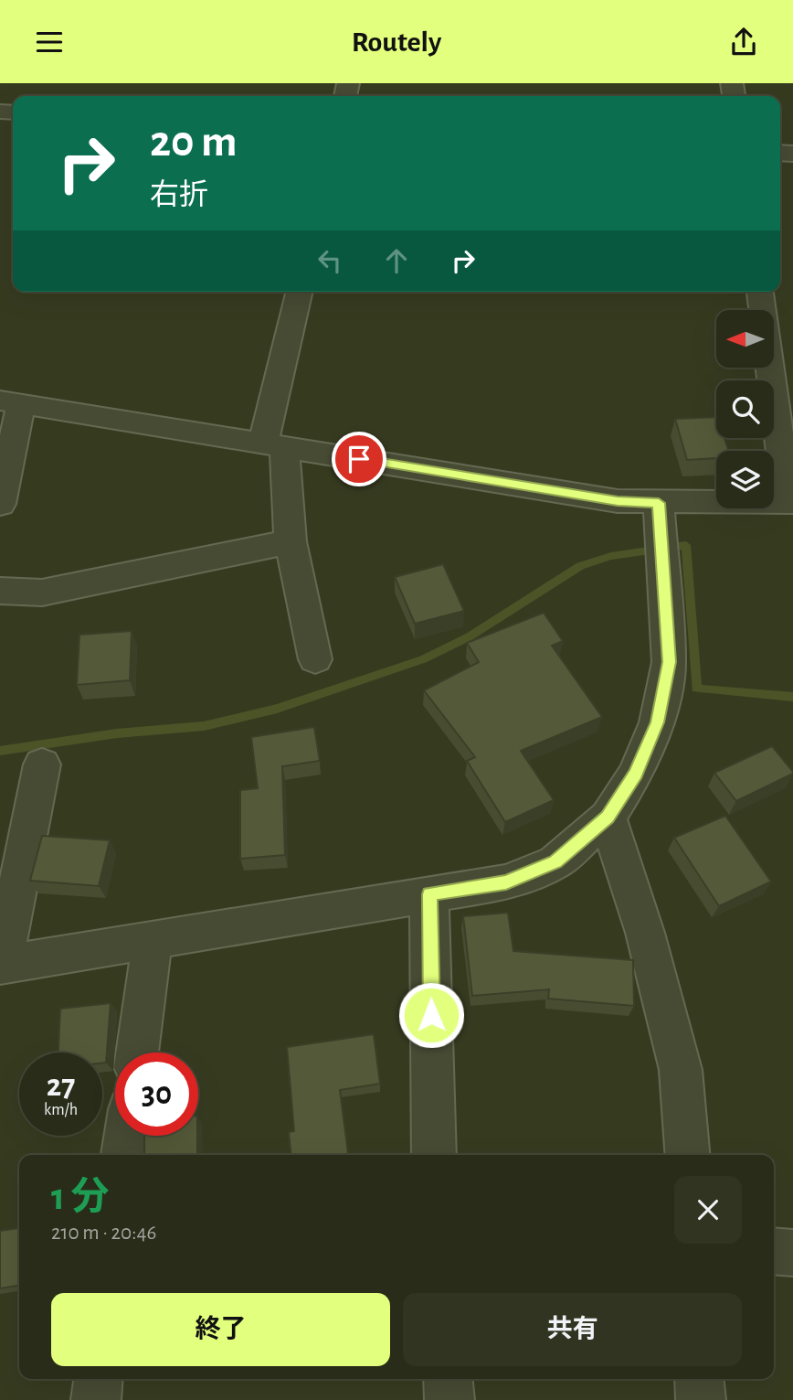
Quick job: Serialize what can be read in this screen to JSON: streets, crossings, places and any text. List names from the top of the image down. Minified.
{"north":"left","page":{"header":"Routely","turn":["20 m","右折"],"speed":"27 km/h","limit":"30","heading":["1 分","210 m · 20:46"],"buttons":["終了","共有"]}}
